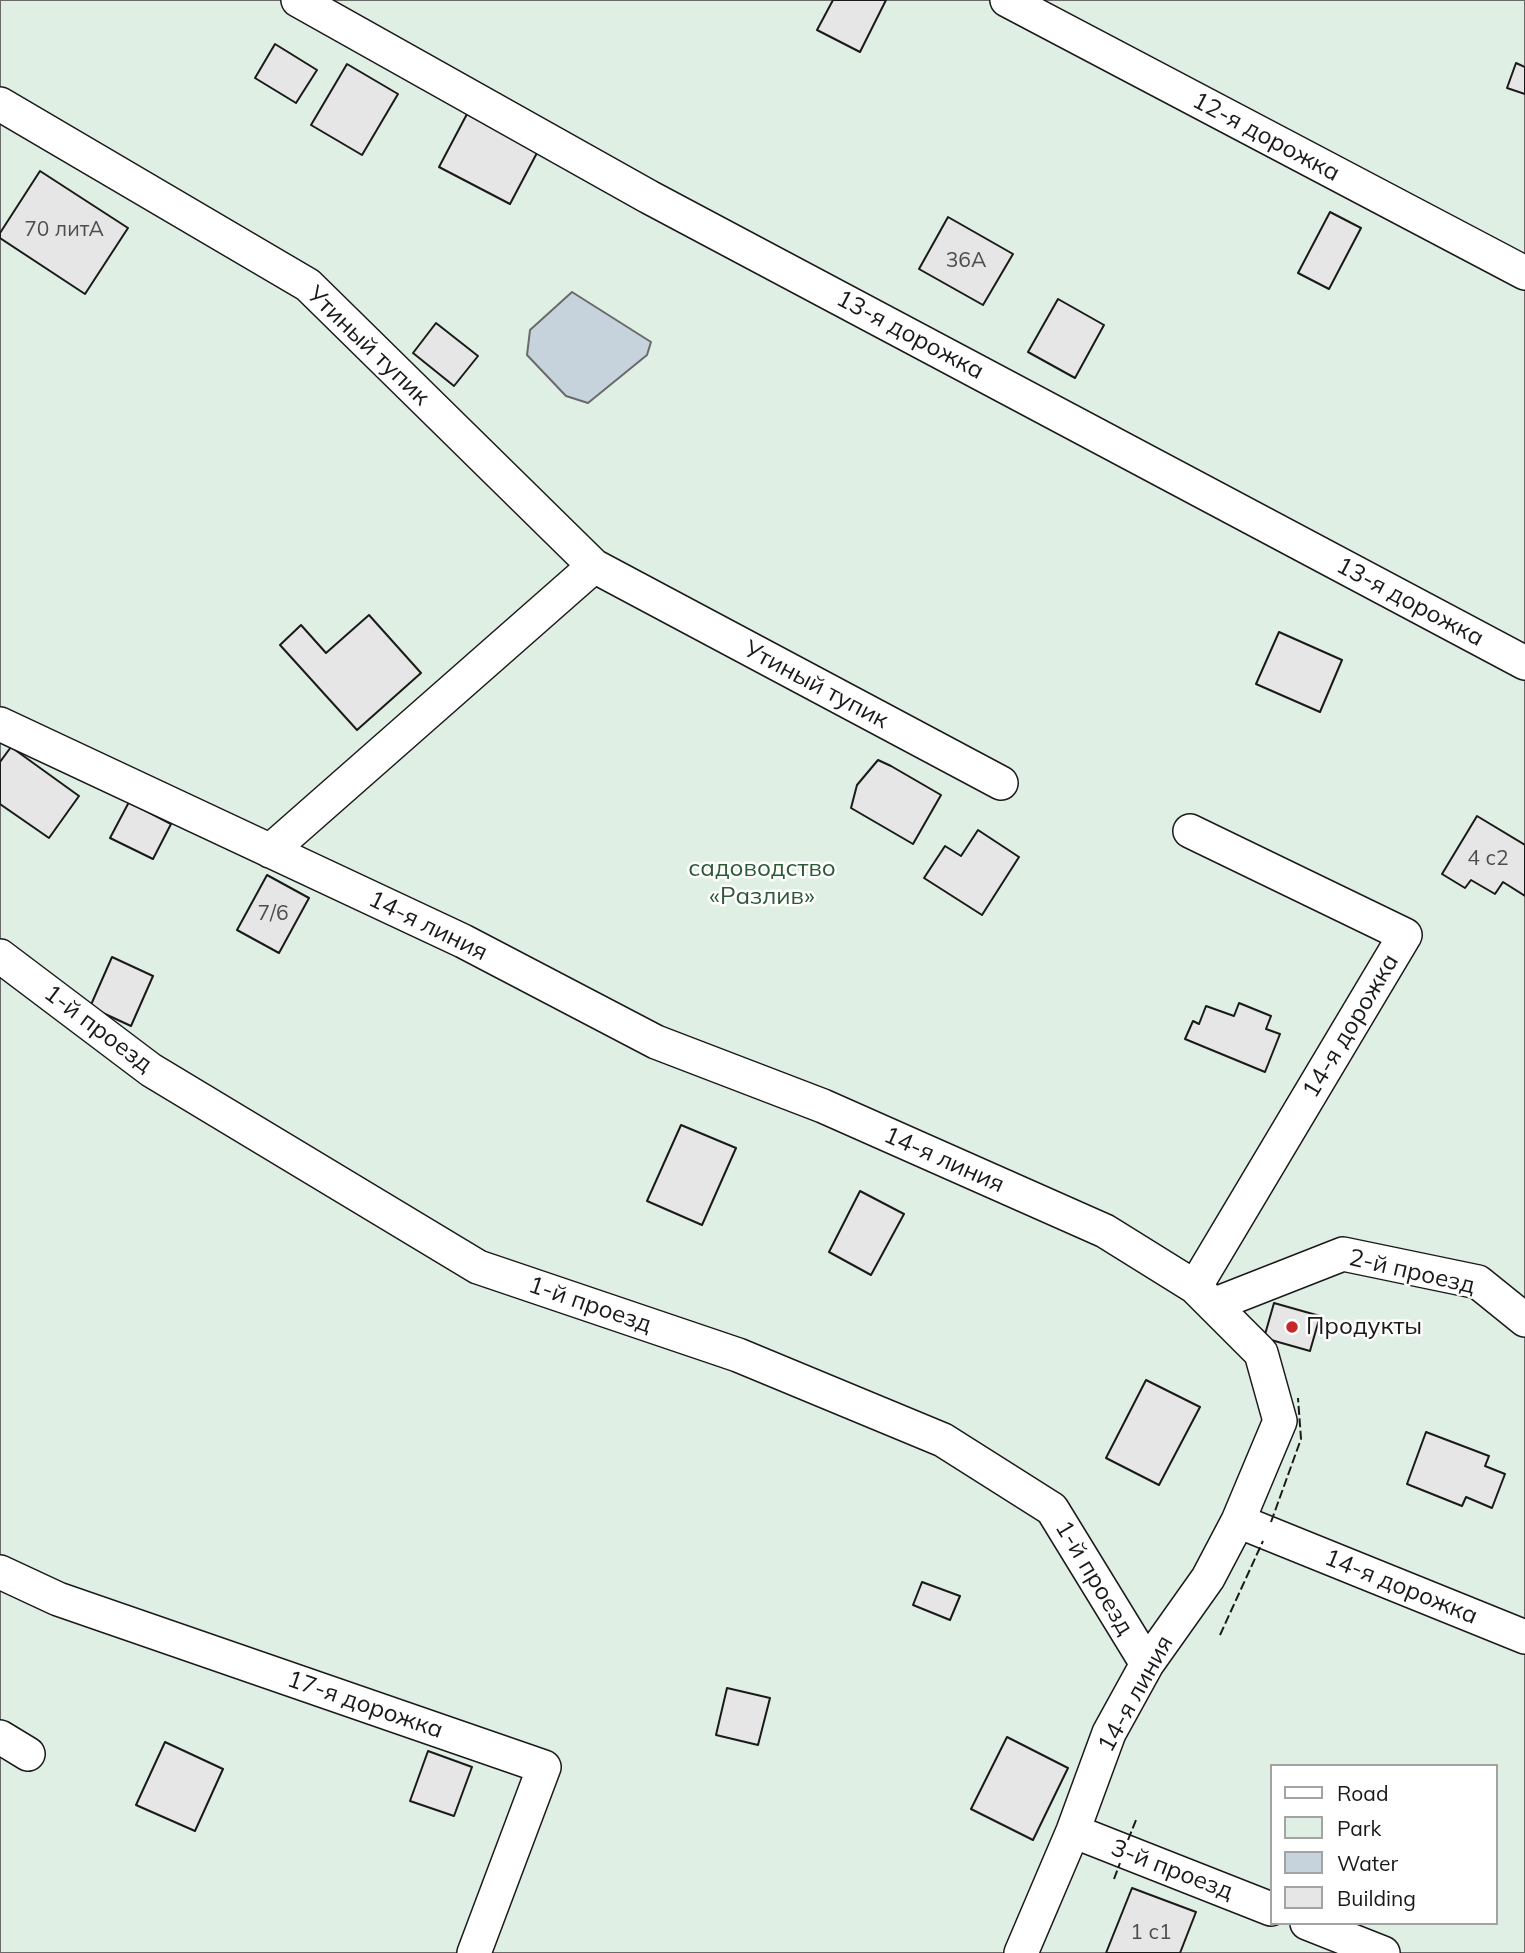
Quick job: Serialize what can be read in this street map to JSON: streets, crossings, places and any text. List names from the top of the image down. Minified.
{"streets":{"street":["12-я дорожка","13-я дорожка","Утиный тупик","14-я линия","14-я дорожка","1-й проезд","2-й проезд","17-я дорожка","3-й проезд"]},"crossings":[["14-я линия","14-я дорожка"],["14-я линия","1-й проезд"],["14-я линия","2-й проезд"],["14-я линия","3-й проезд"],["14-я дорожка","2-й проезд"]],"parks":["садоводство «Разлив»"],"places":["Продукты"],"house_numbers":["70 литА","36А","4 с2","7/6","1 с1"],"legend":["Road","Park","Water","Building"]}
